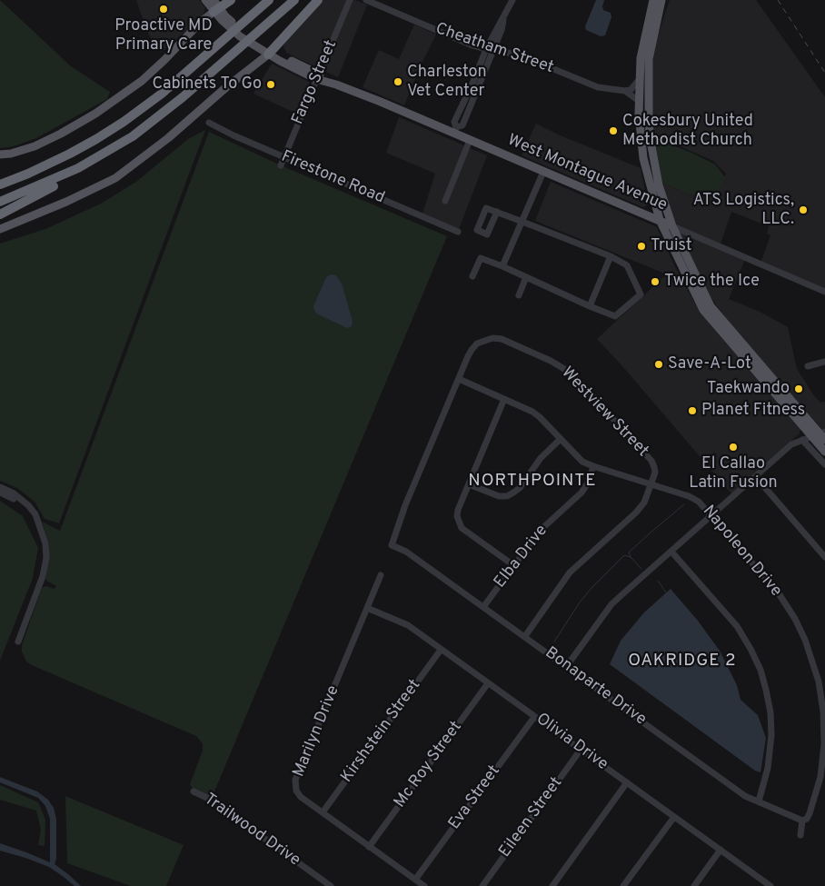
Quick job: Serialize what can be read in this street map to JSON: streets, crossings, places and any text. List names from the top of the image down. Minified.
{"streets":{"main road":["West Montague Avenue"],"street":["Cheatham Street","Fargo Street","Firestone Road","Westview Street","Napoleon Drive","Elba Drive","Bonaparte Drive","Marilyn Drive","Kirshstein Street","Olivia Drive","Mc Roy Street","Eva Street","Eileen Street","Trailwood Drive"]},"crossings":[["Fargo Street","West Montague Avenue"],["Fargo Street","Firestone Road"],["Westview Street","Napoleon Drive"],["Westview Street","Bonaparte Drive"],["Napoleon Drive","Elba Drive"],["Napoleon Drive","Bonaparte Drive"],["Elba Drive","Bonaparte Drive"],["Marilyn Drive","Kirshstein Street"],["Marilyn Drive","Olivia Drive"],["Marilyn Drive","Mc Roy Street"],["Marilyn Drive","Eva Street"],["Kirshstein Street","Olivia Drive"],["Olivia Drive","Mc Roy Street"],["Olivia Drive","Eva Street"],["Olivia Drive","Eileen Street"]],"districts":["NORTHPOINTE","OAKRIDGE 2"],"places":["Proactive MD Primary Care","Charleston Vet Center","Cabinets To Go","Cokesbury United Methodist Church","ATS Logistics, LLC.","Truist","Twice the Ice","Save-A-Lot","Taekwando","Planet Fitness","El Callao Latin Fusion"]}
